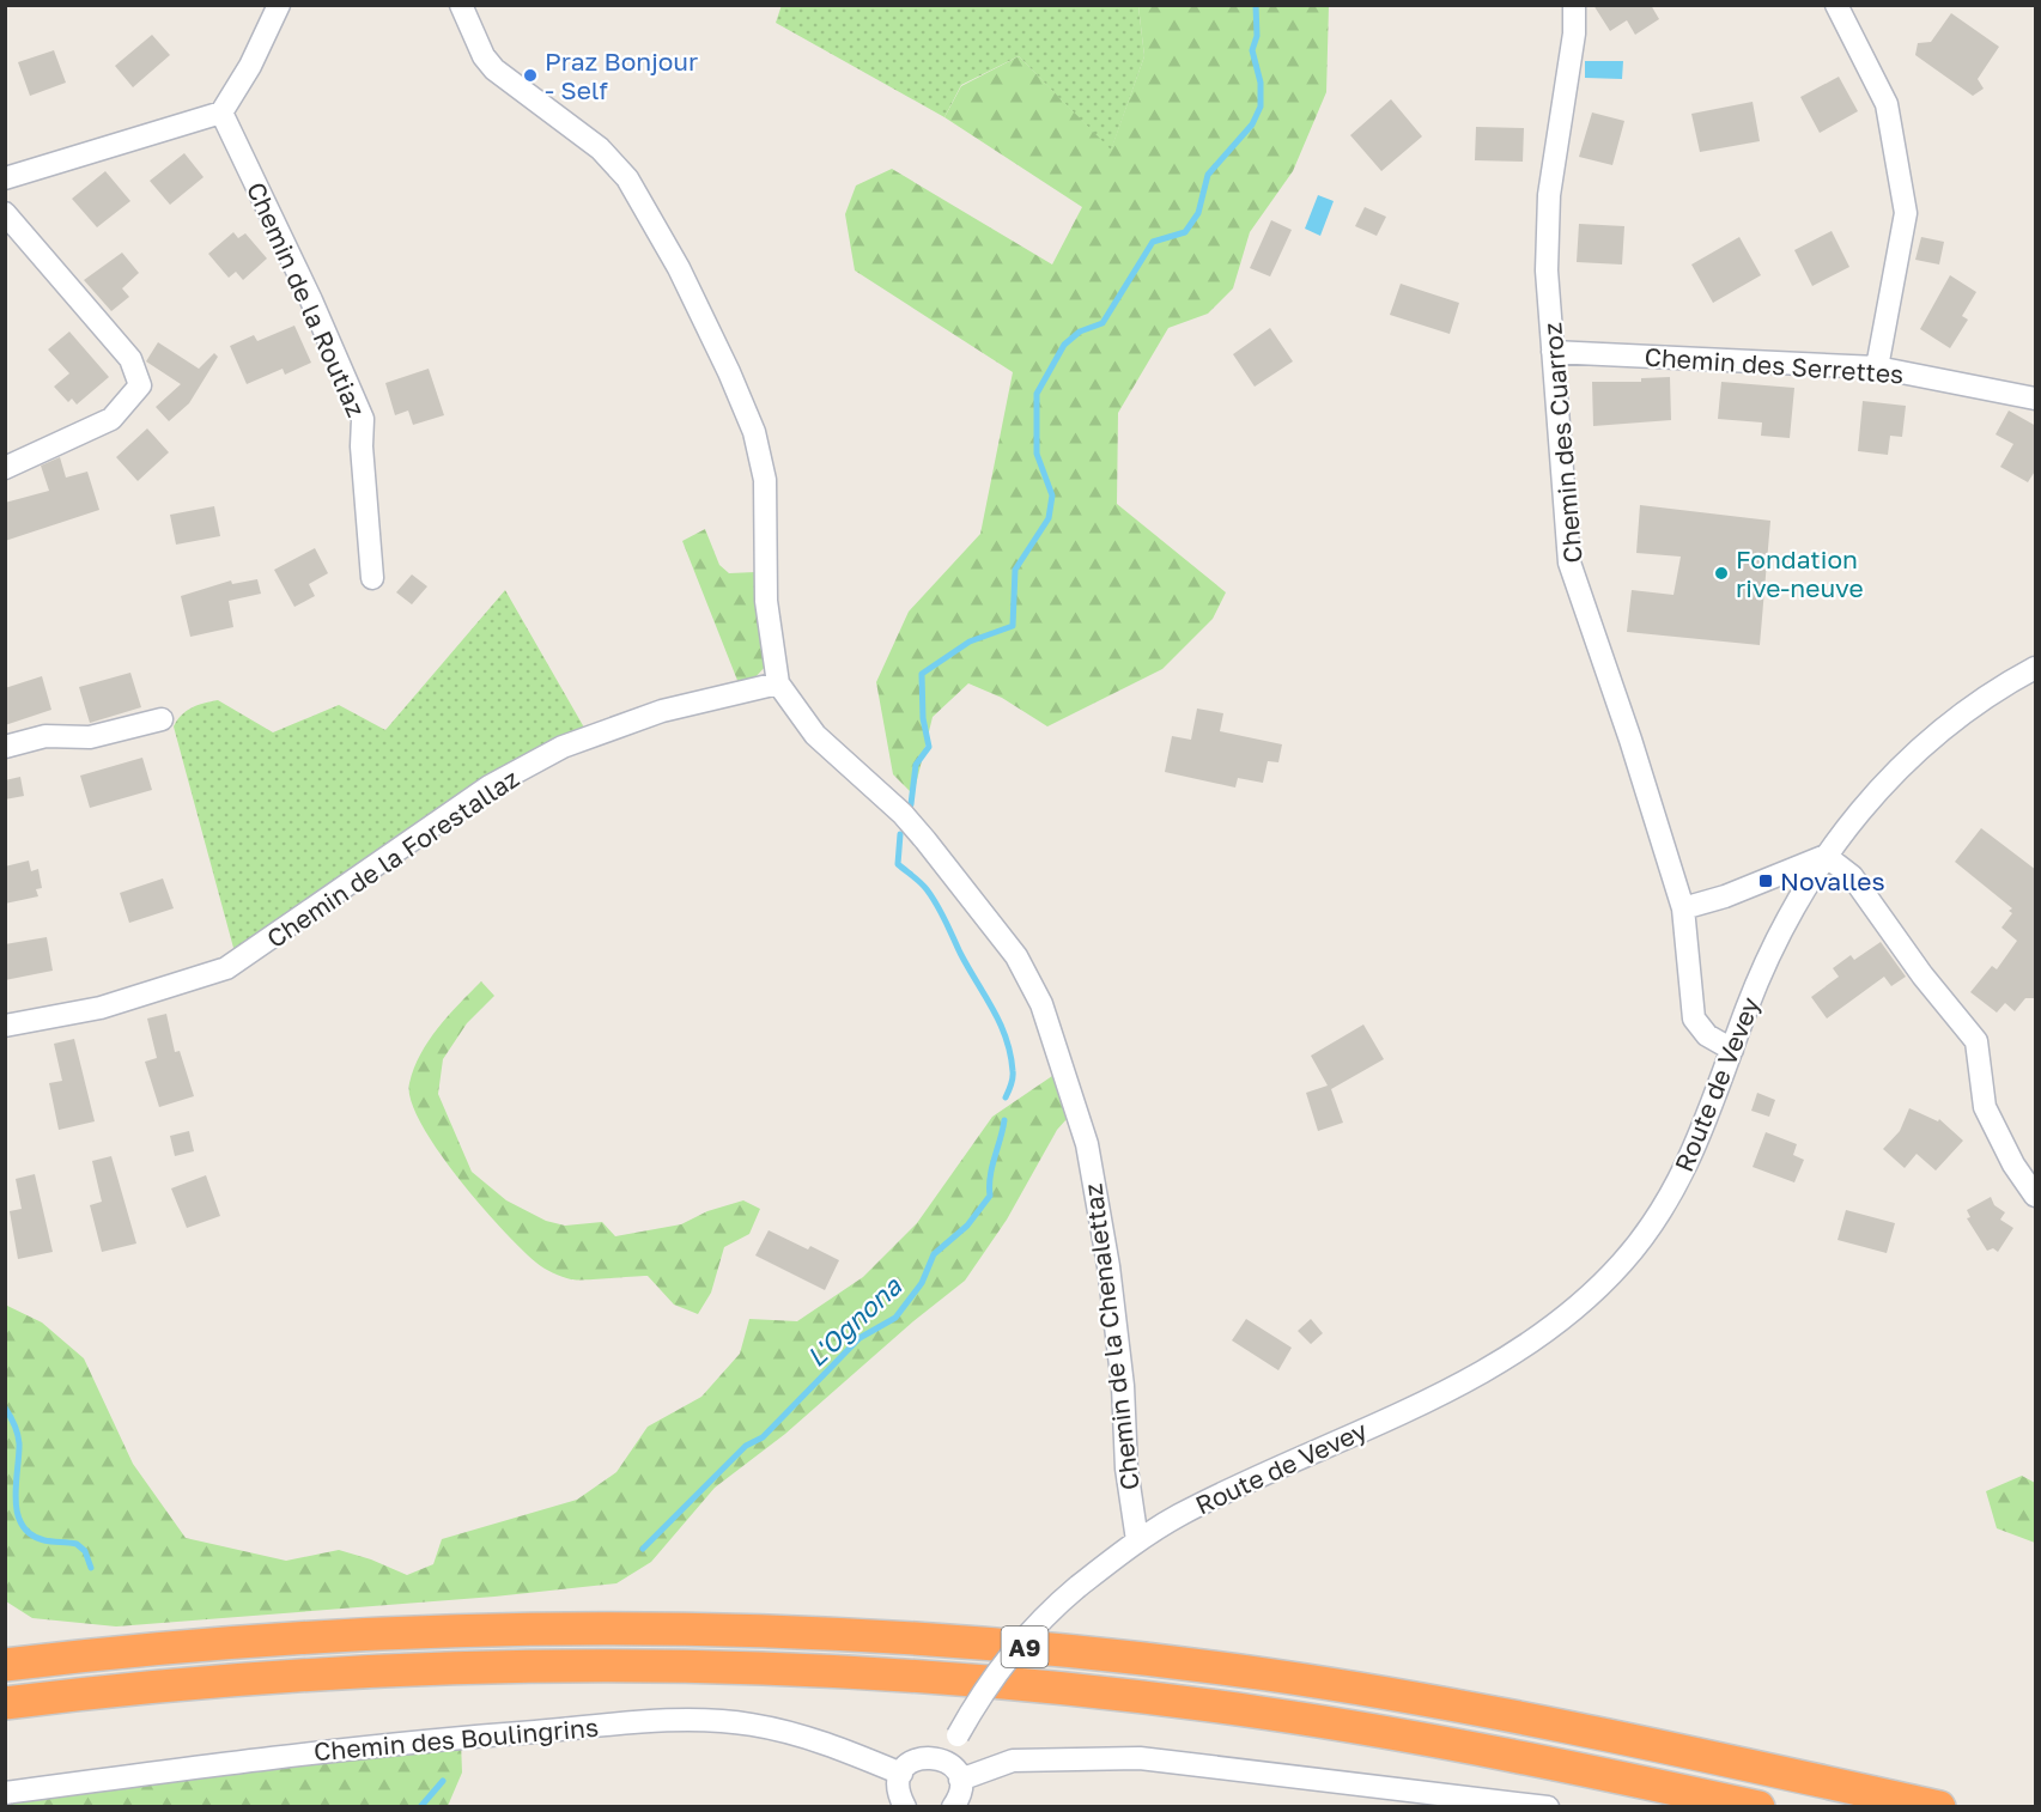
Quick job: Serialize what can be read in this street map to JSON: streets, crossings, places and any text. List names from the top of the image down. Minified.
{"streets":{"highway":["A9"],"street":["Chemin de la Routiaz","Chemin des Serrettes","Chemin des Cuarroz","Chemin de la Forestallaz","Route de Vevey","Chemin de la Chenalettaz","Chemin des Boulingrins"]},"crossings":[["Chemin des Serrettes","Chemin des Cuarroz"],["Chemin des Cuarroz","Route de Vevey"],["Chemin de la Forestallaz","Chemin de la Chenalettaz"],["Route de Vevey","Chemin de la Chenalettaz"]],"water":["L'Ognona"],"places":{"other":["Praz Bonjour - Self","Fondation rive-neuve"],"transit":["Novalles"]}}
